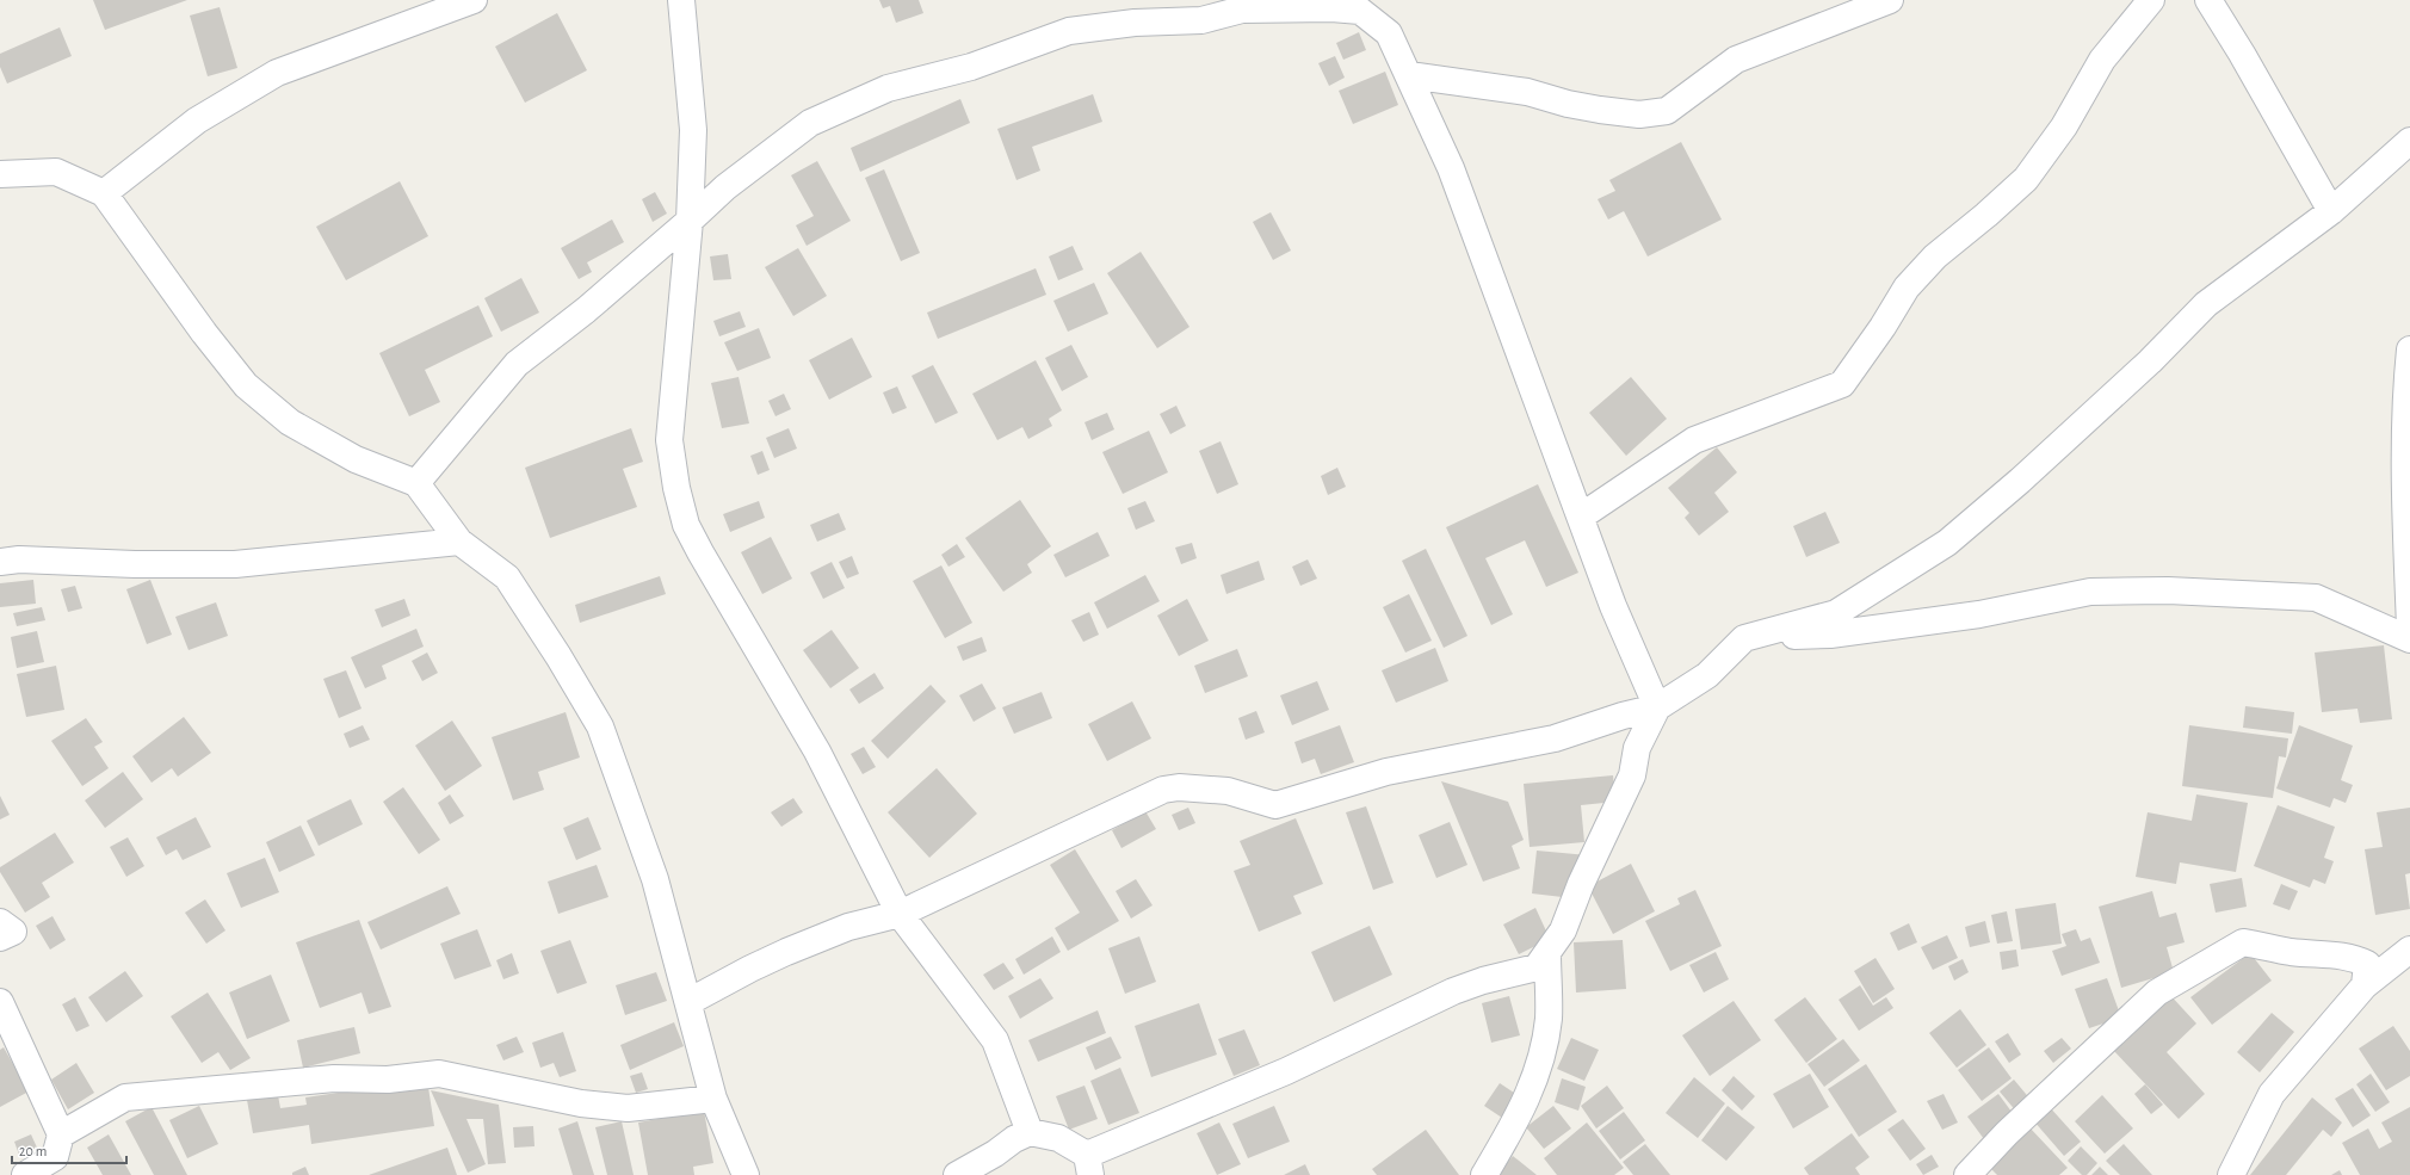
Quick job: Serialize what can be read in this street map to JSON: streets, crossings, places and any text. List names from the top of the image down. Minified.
{"scale_bar":"20 m"}
